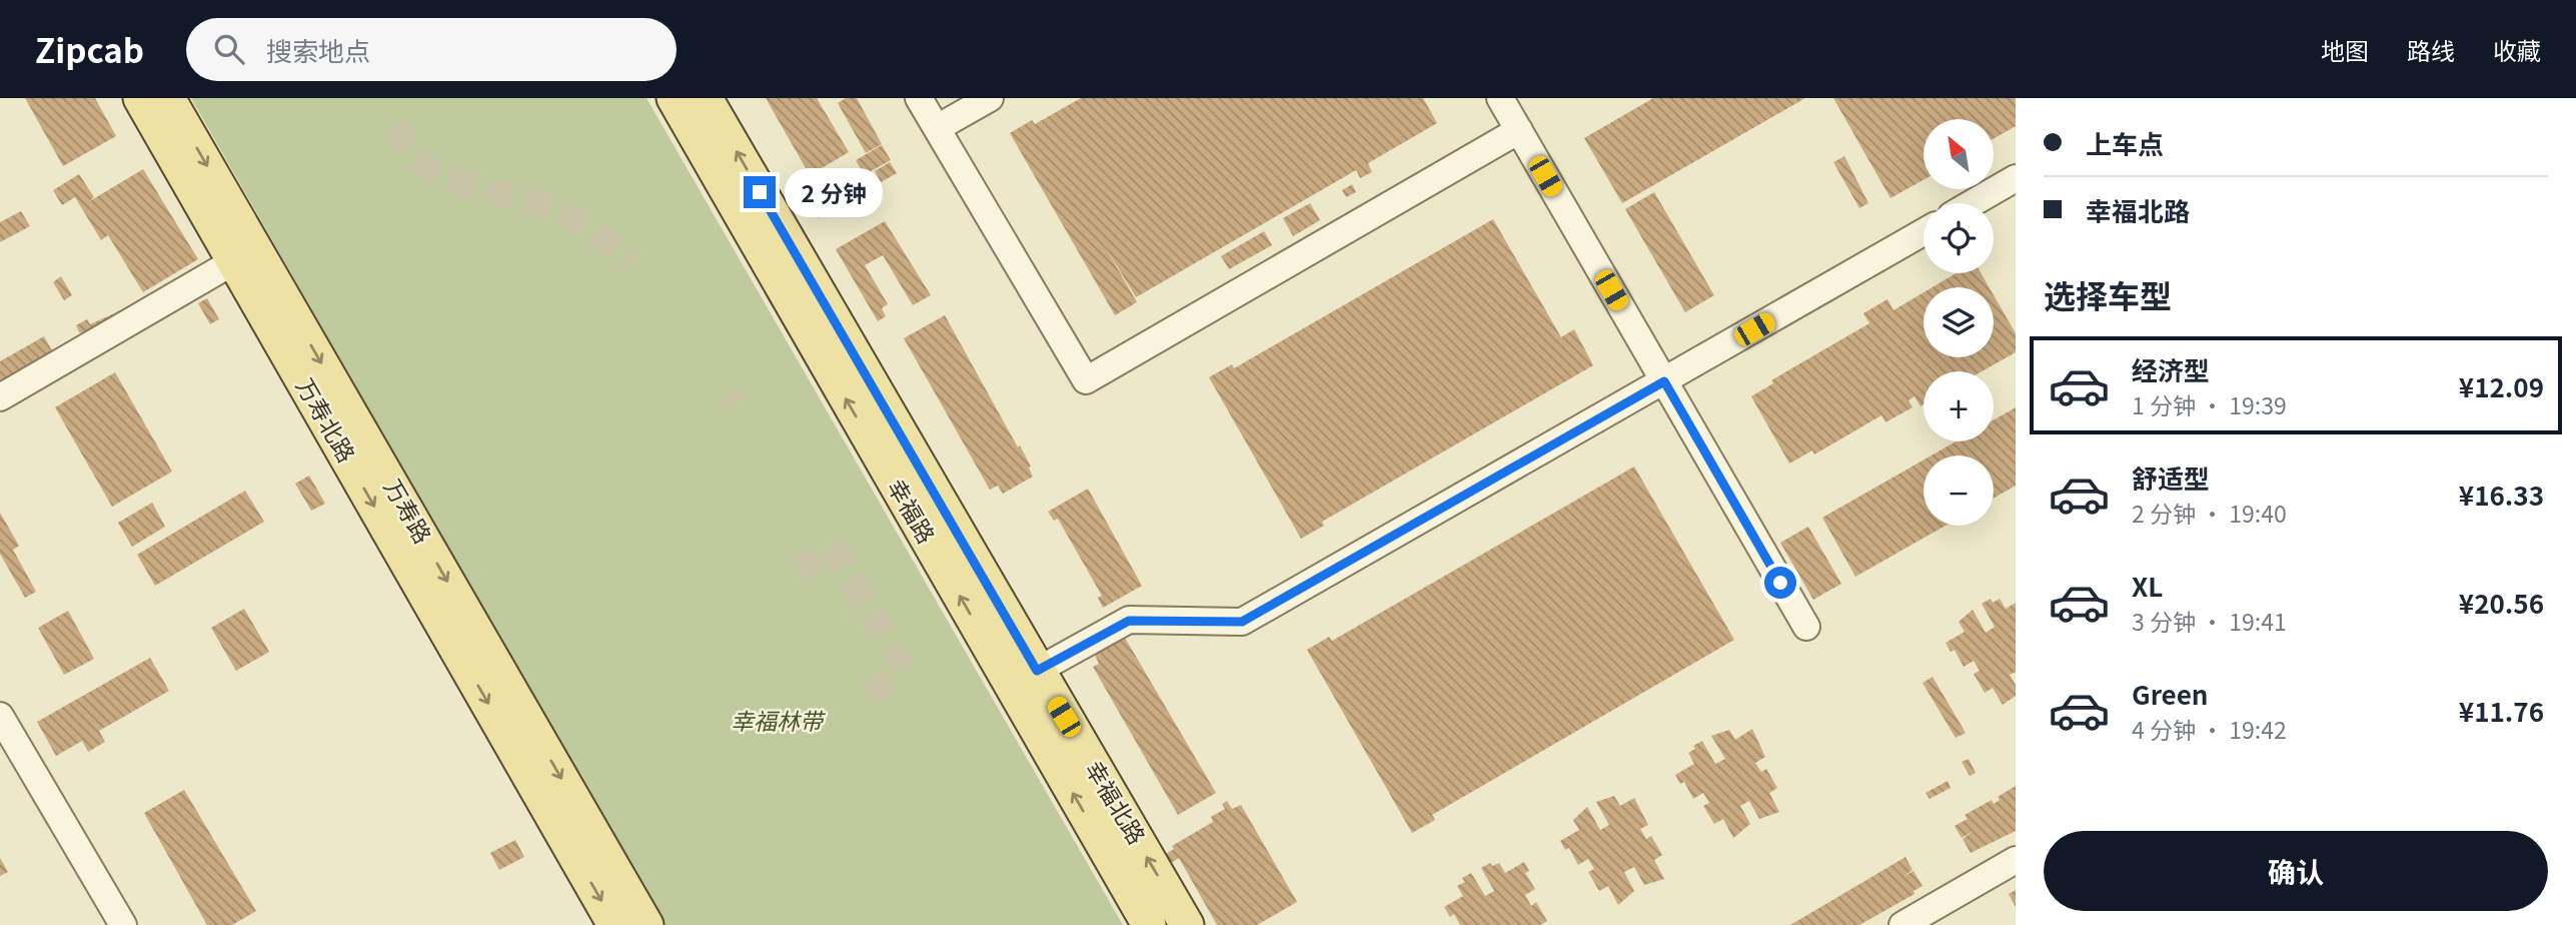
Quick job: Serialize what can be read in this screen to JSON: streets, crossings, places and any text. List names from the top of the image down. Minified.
{"streets":{"main road":["万寿北路","万寿路","幸福路","幸福北路"]},"one_way":["万寿北路","万寿路","幸福路","幸福北路"],"parks":["幸福林带"],"north":"top left","page":{"header":"Zipcab","search":"搜索地点","nav":["地图","路线","收藏"],"banner":["上车点","幸福北路"],"map_buttons":["+","−"],"bubble":"2 分钟","heading":"选择车型","list":[{"name":"经济型","note":"1 分钟 · 19:39","value":"¥12.09"},{"name":"舒适型","note":"2 分钟 · 19:40","value":"¥16.33"},{"name":"XL","note":"3 分钟 · 19:41","value":"¥20.56"},{"name":"Green","note":"4 分钟 · 19:42","value":"¥11.76"}],"buttons":"确认"}}
